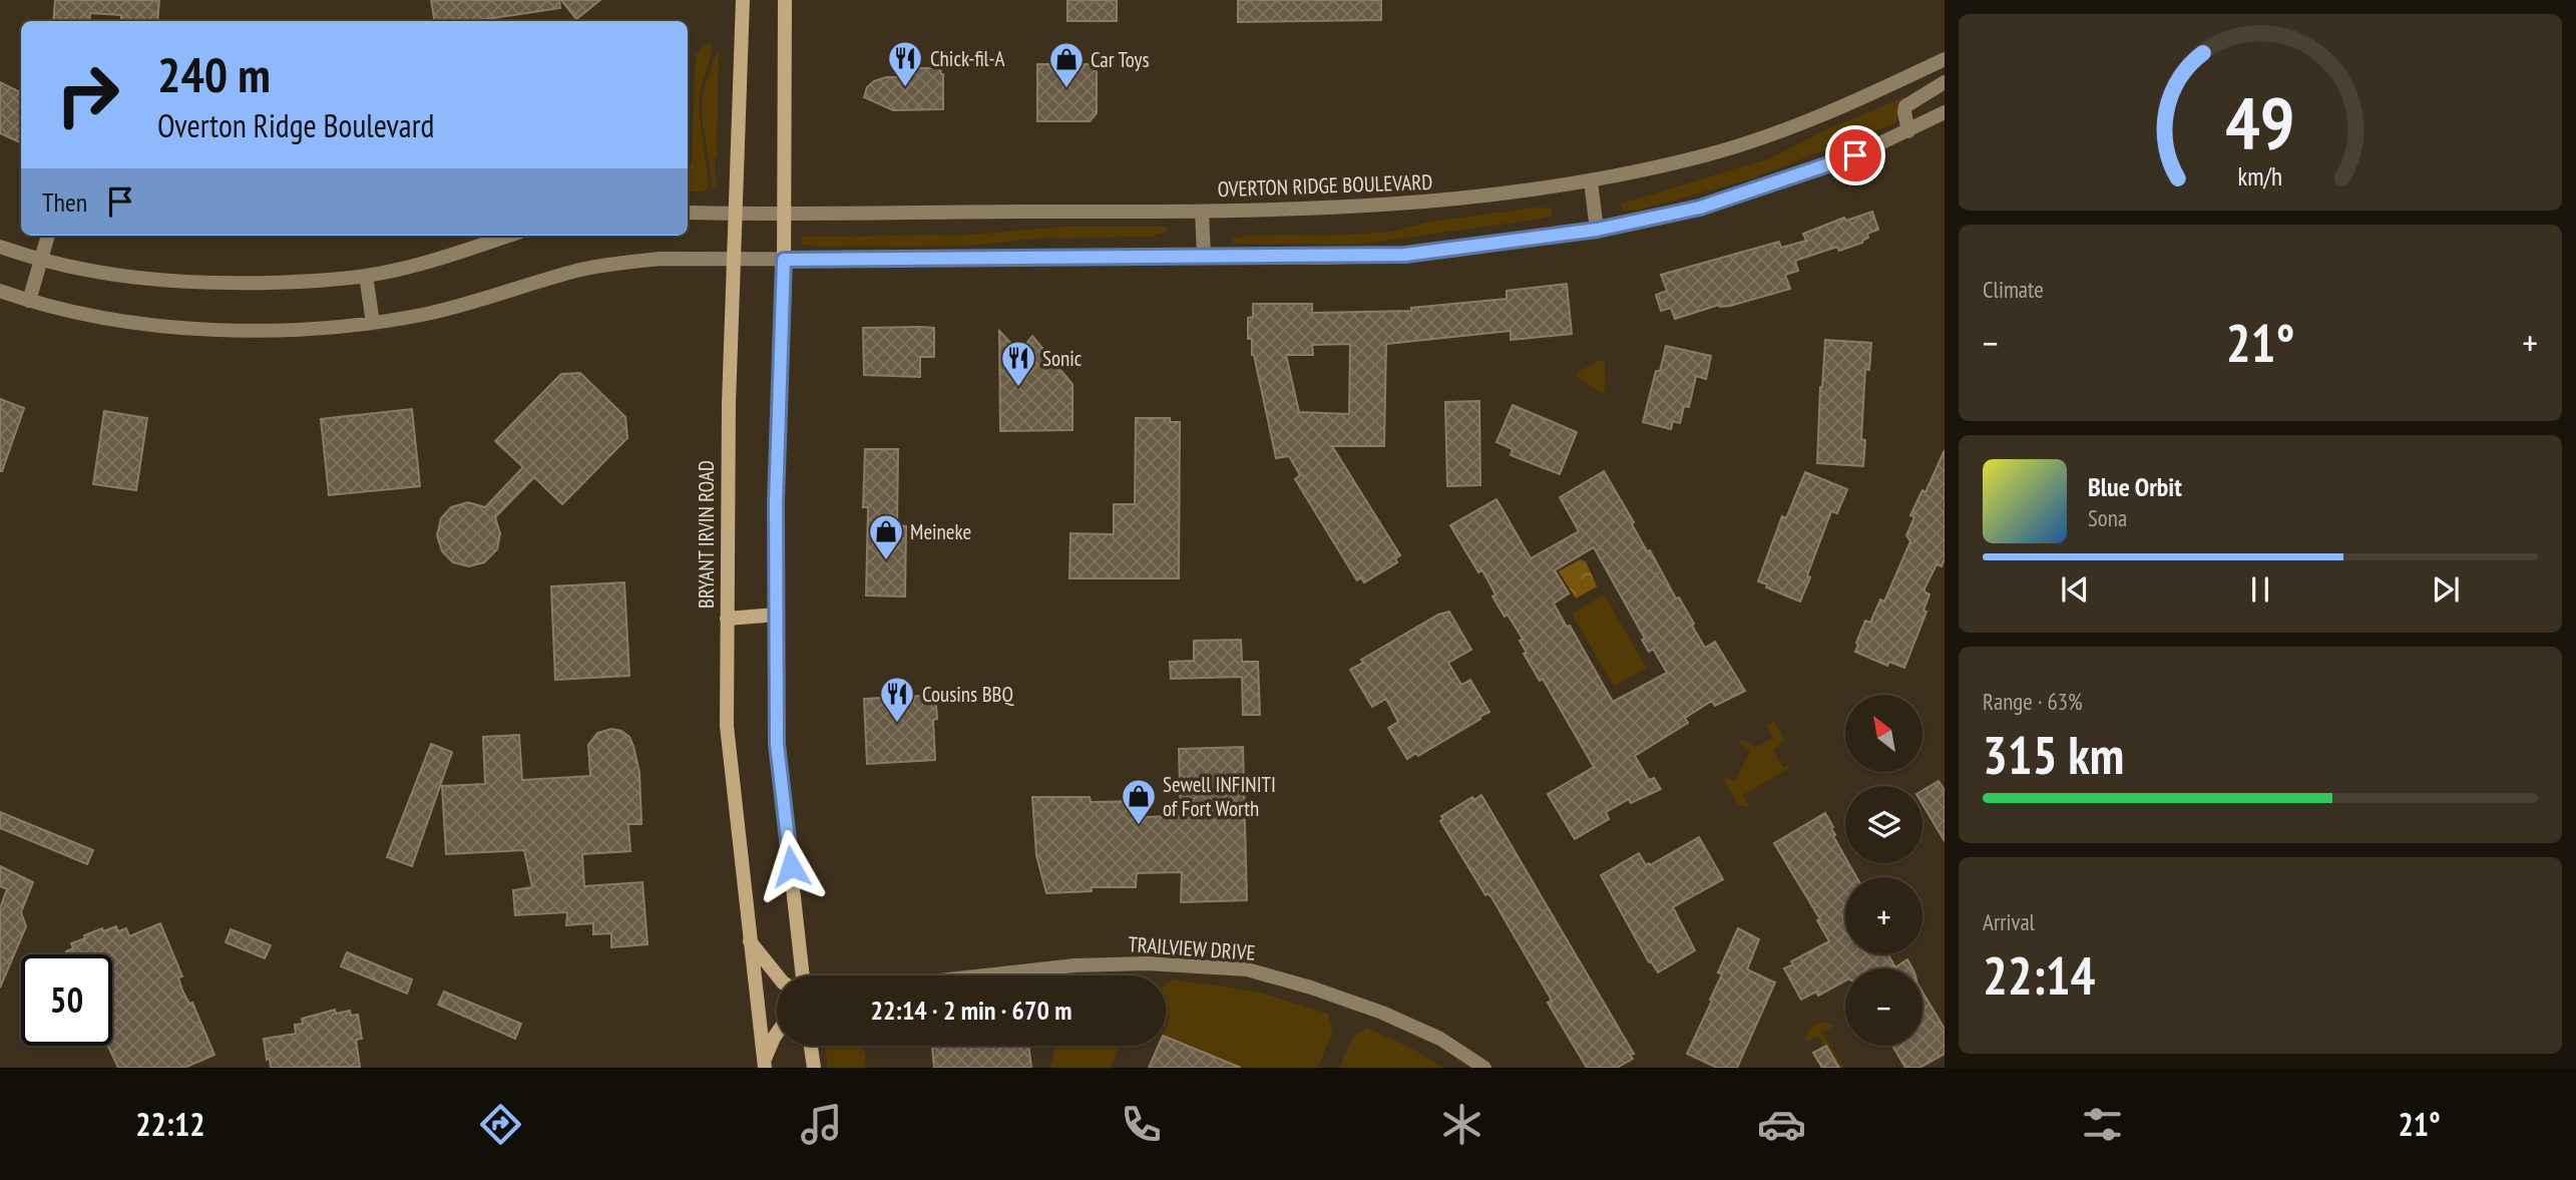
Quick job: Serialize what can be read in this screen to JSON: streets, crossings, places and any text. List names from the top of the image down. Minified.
{"streets":{"main road":["BRYANT IRVIN ROAD"],"street":["OVERTON RIDGE BOULEVARD","TRAILVIEW DRIVE"]},"crossings":[["OVERTON RIDGE BOULEVARD","BRYANT IRVIN ROAD"]],"places":{"restaurant":["Chick-fil-A","Sonic","Cousins BBQ"],"shop":["Car Toys","Meineke","Sewell INFINITI of Fort Worth"]},"north":"top left","page":{"turn":["240 m","Overton Ridge Boulevard"],"then":"Then","tile":["Climate",["Range · 63%","315 km"],["Arrival","22:14"]],"heat":["−","21°","+"],"song":["Blue Orbit","Sona"],"map_buttons":["+","−"],"limit":"50","trip":"22:14 · 2 min · 670 m","tabs":["22:12","21°"],"gauge":["49","km/h"]}}
